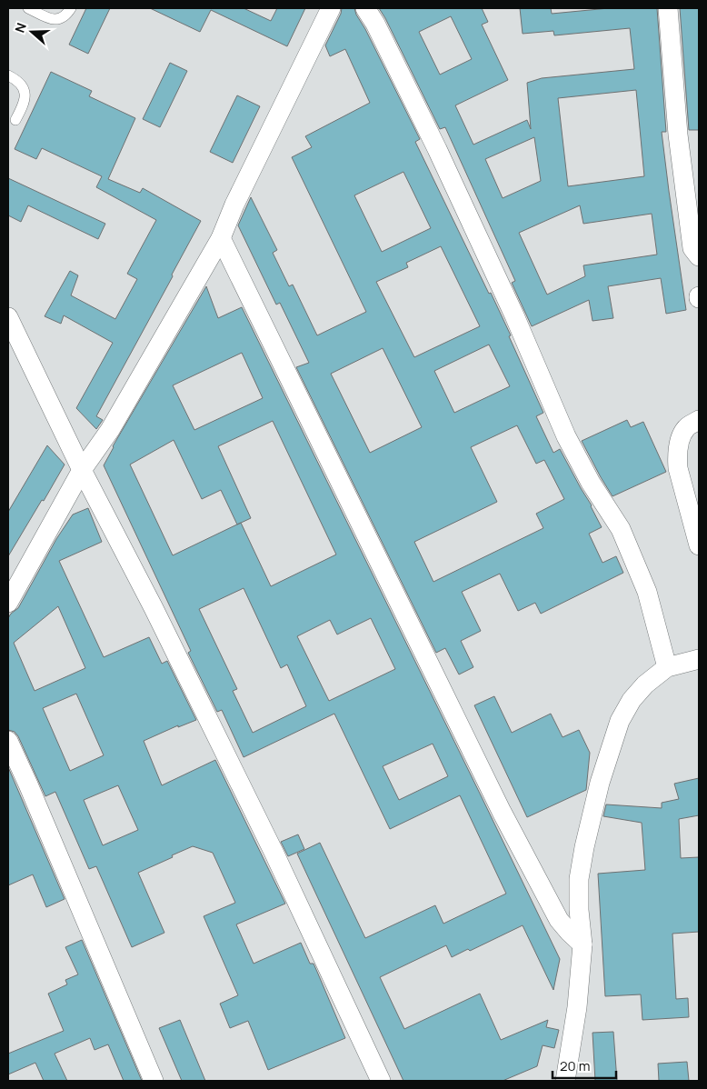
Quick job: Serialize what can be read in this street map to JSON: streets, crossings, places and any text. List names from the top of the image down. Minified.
{"scale_bar":"20 m","north":"left"}
